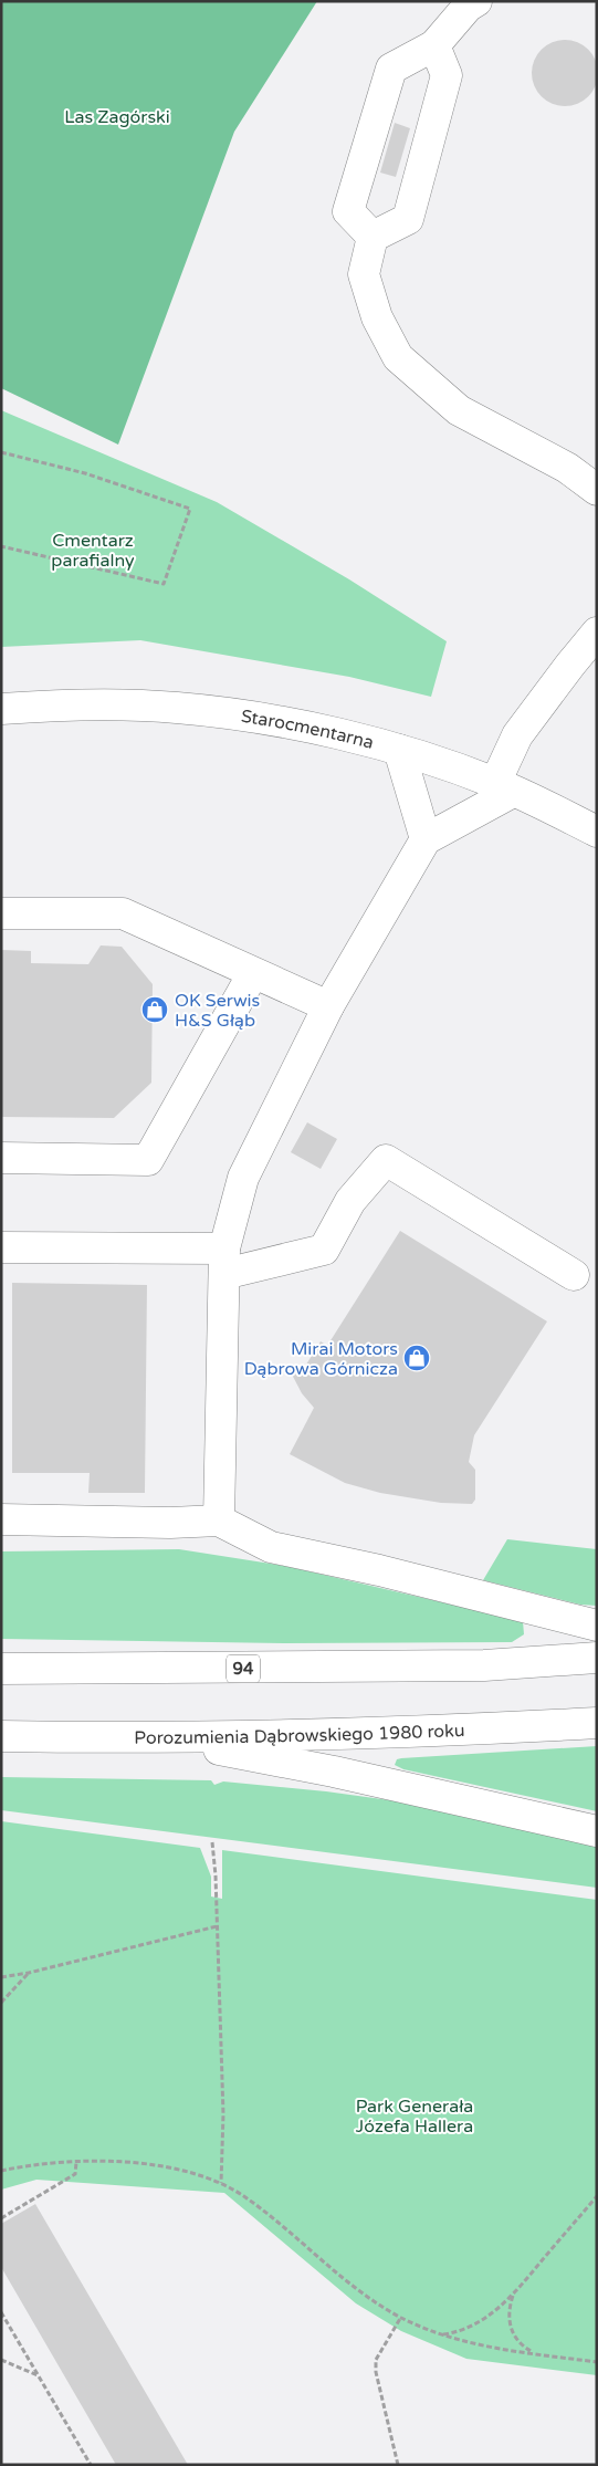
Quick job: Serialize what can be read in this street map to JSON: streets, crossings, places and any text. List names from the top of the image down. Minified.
{"streets":{"main road":["Starocmentarna","94","Porozumienia Dąbrowskiego 1980 roku"]},"parks":["Las Zagórski","Cmentarz parafialny","Park Generała Józefa Hallera"],"places":{"shop":["OK Serwis H&S Głąb","Mirai Motors Dąbrowa Górnicza"]}}
